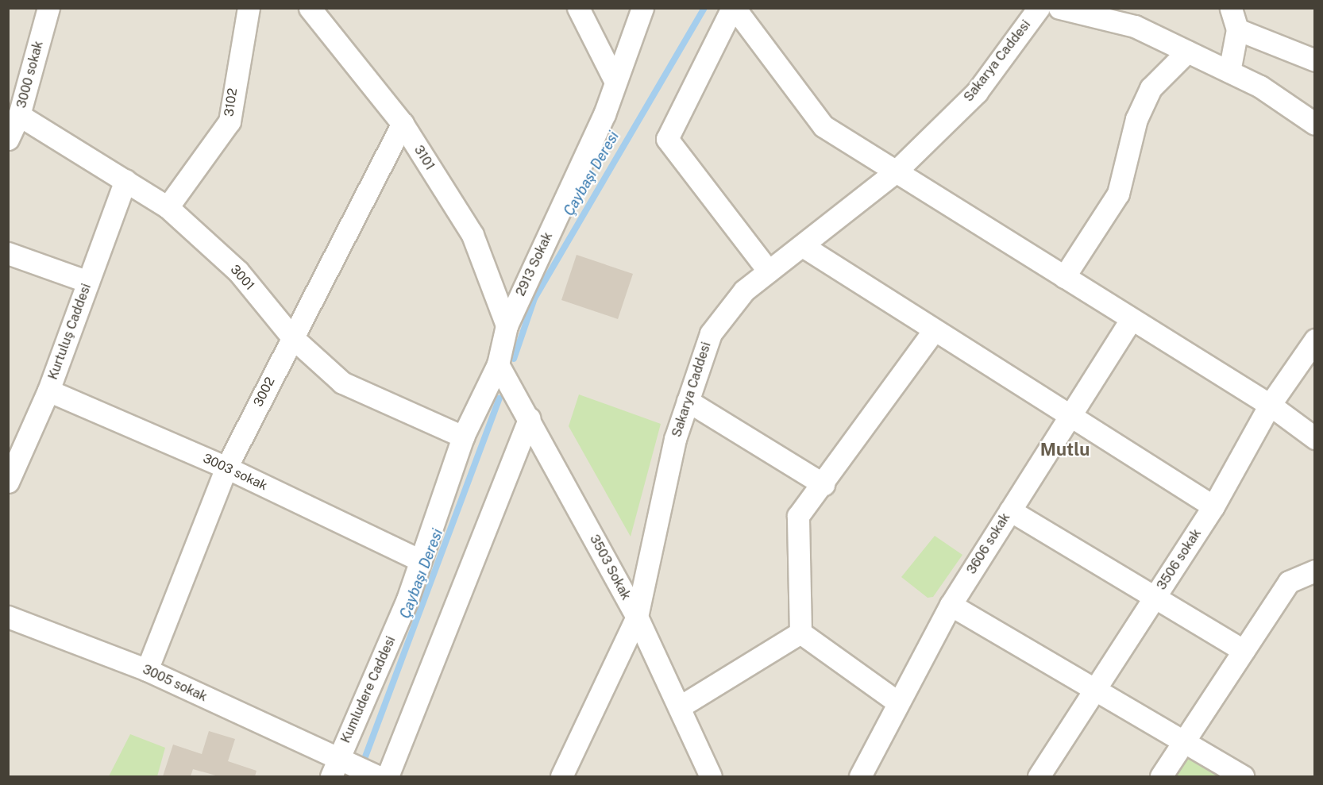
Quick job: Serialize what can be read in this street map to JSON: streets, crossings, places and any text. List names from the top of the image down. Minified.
{"streets":{"street":["Sakarya Caddesi","3000 sokak","3102","3101","2913 Sokak","3001","Kurtuluş Caddesi","3002","3003 sokak","3606 sokak","3506 sokak","3503 Sokak","3005 sokak","Kumludere Caddesi"]},"crossings":[["Sakarya Caddesi","3503 Sokak"],["3000 sokak","3001"],["3102","3001"],["3101","2913 Sokak"],["3101","3002"],["2913 Sokak","3503 Sokak"],["2913 Sokak","Kumludere Caddesi"],["3001","Kurtuluş Caddesi"],["3001","3002"],["3001","Kumludere Caddesi"],["Kurtuluş Caddesi","3003 sokak"],["3002","3003 sokak"],["3002","3005 sokak"],["3003 sokak","Kumludere Caddesi"],["3503 Sokak","Kumludere Caddesi"],["3005 sokak","Kumludere Caddesi"]],"districts":["Mutlu"],"water":["Çaybaşı Deresi"]}
